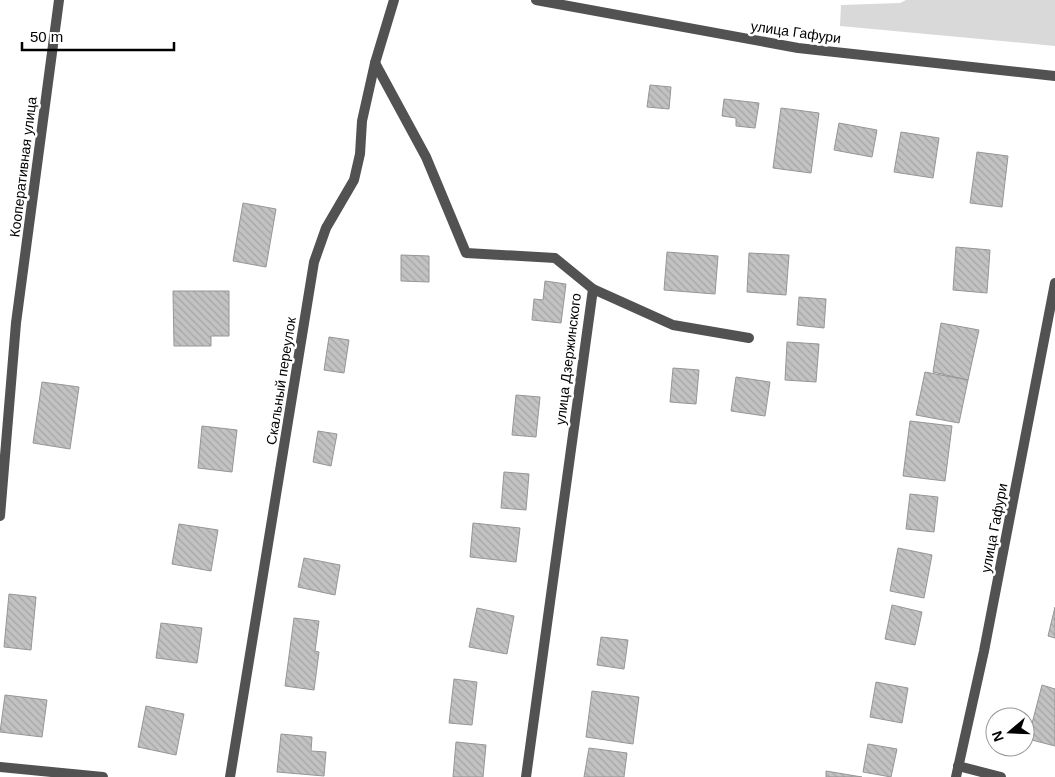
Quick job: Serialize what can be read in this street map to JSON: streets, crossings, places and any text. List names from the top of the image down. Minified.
{"streets":{"street":["улица Гафури","Кооперативная улица","улица Дзержинского","Скальный переулок"]},"crossings":[["улица Дзержинского","Скальный переулок"]],"scale_bar":"50 m","north":"left"}
